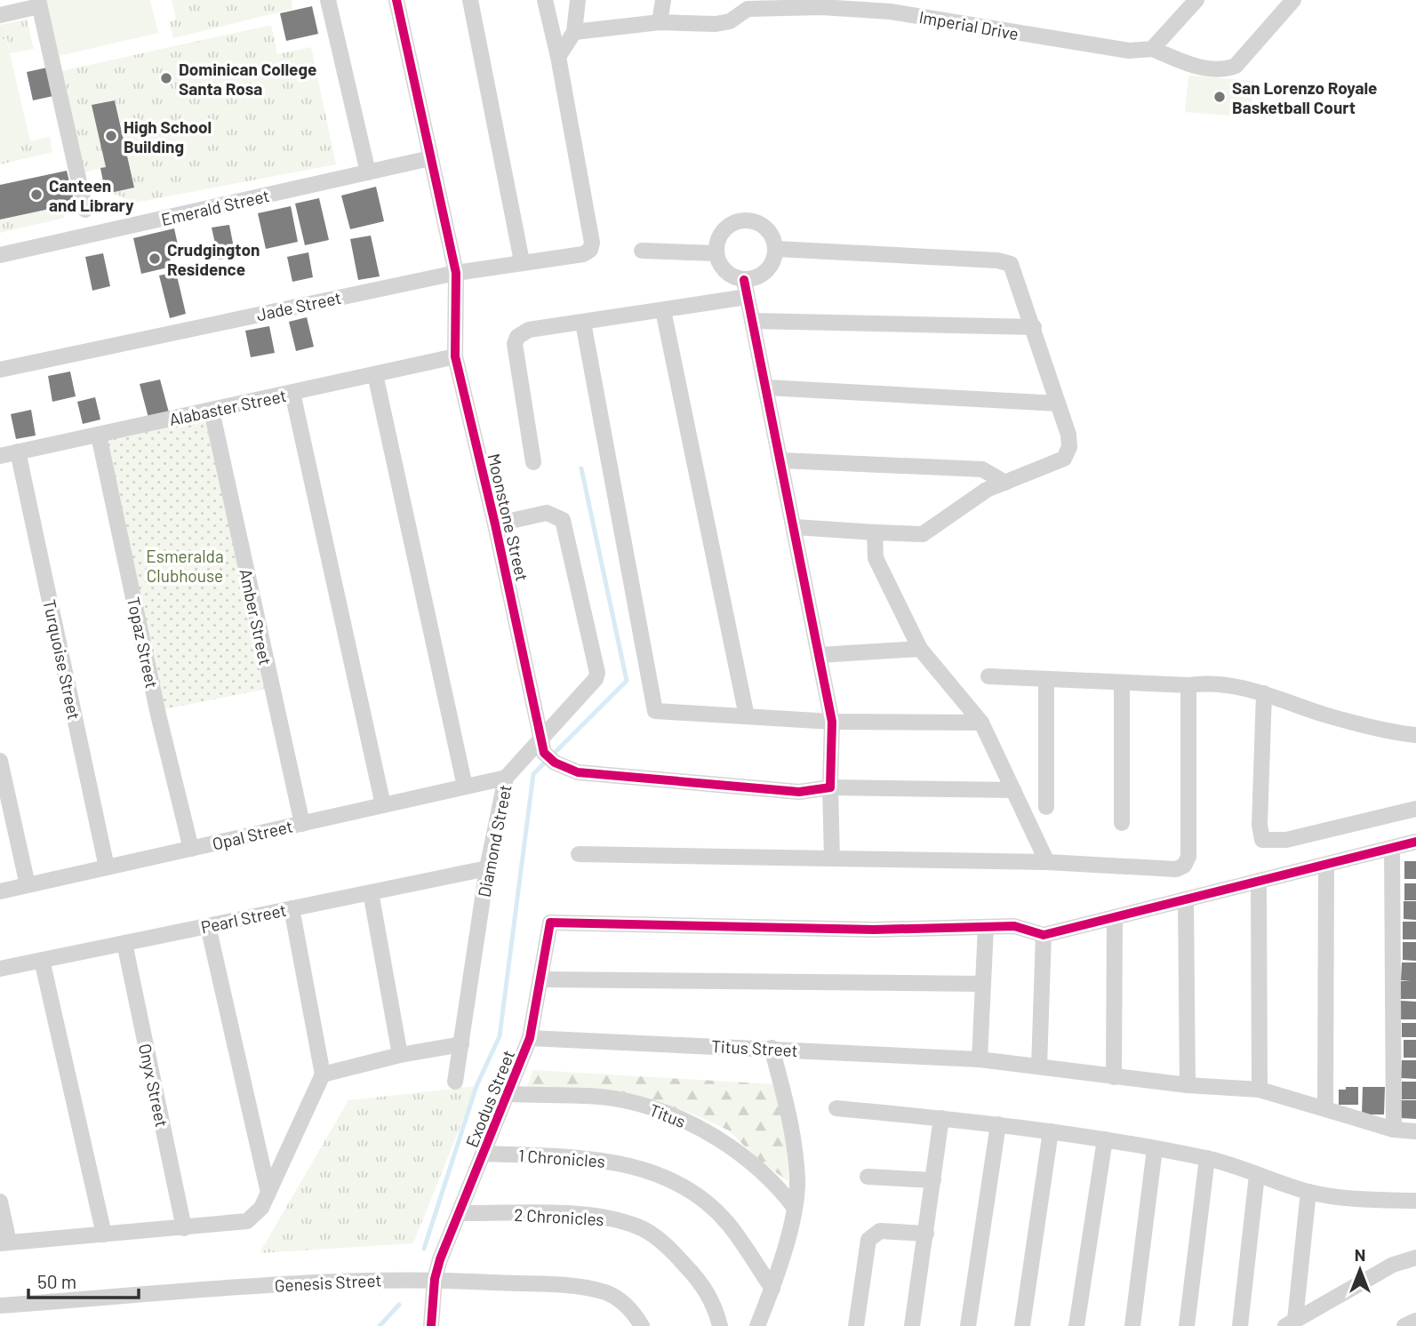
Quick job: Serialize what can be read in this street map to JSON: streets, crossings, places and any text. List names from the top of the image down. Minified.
{"streets":{"street":["Imperial Drive","Emerald Street","Jade Street","Alabaster Street","Moonstone Street","Amber Street","Topaz Street","Turquoise Street","Opal Street","Diamond Street","Pearl Street","Titus Street","Onyx Street","Exodus Street","Titus","1 Chronicles","2 Chronicles","Genesis Street"]},"crossings":[["Emerald Street","Moonstone Street"],["Jade Street","Moonstone Street"],["Alabaster Street","Moonstone Street"],["Alabaster Street","Amber Street"],["Alabaster Street","Topaz Street"],["Alabaster Street","Turquoise Street"],["Moonstone Street","Diamond Street"],["Amber Street","Opal Street"],["Topaz Street","Opal Street"],["Turquoise Street","Opal Street"],["Opal Street","Diamond Street"],["Diamond Street","Pearl Street"],["Pearl Street","Onyx Street"],["Titus Street","Exodus Street"],["Exodus Street","Titus"],["Exodus Street","1 Chronicles"],["Exodus Street","2 Chronicles"],["Exodus Street","Genesis Street"]],"parks":["Esmeralda Clubhouse"],"places":["Dominican College Santa Rosa","San Lorenzo Royale Basketball Court","High School Building","Canteen and Library","Crudgington Residence"],"scale_bar":"50 m","north":"top"}
